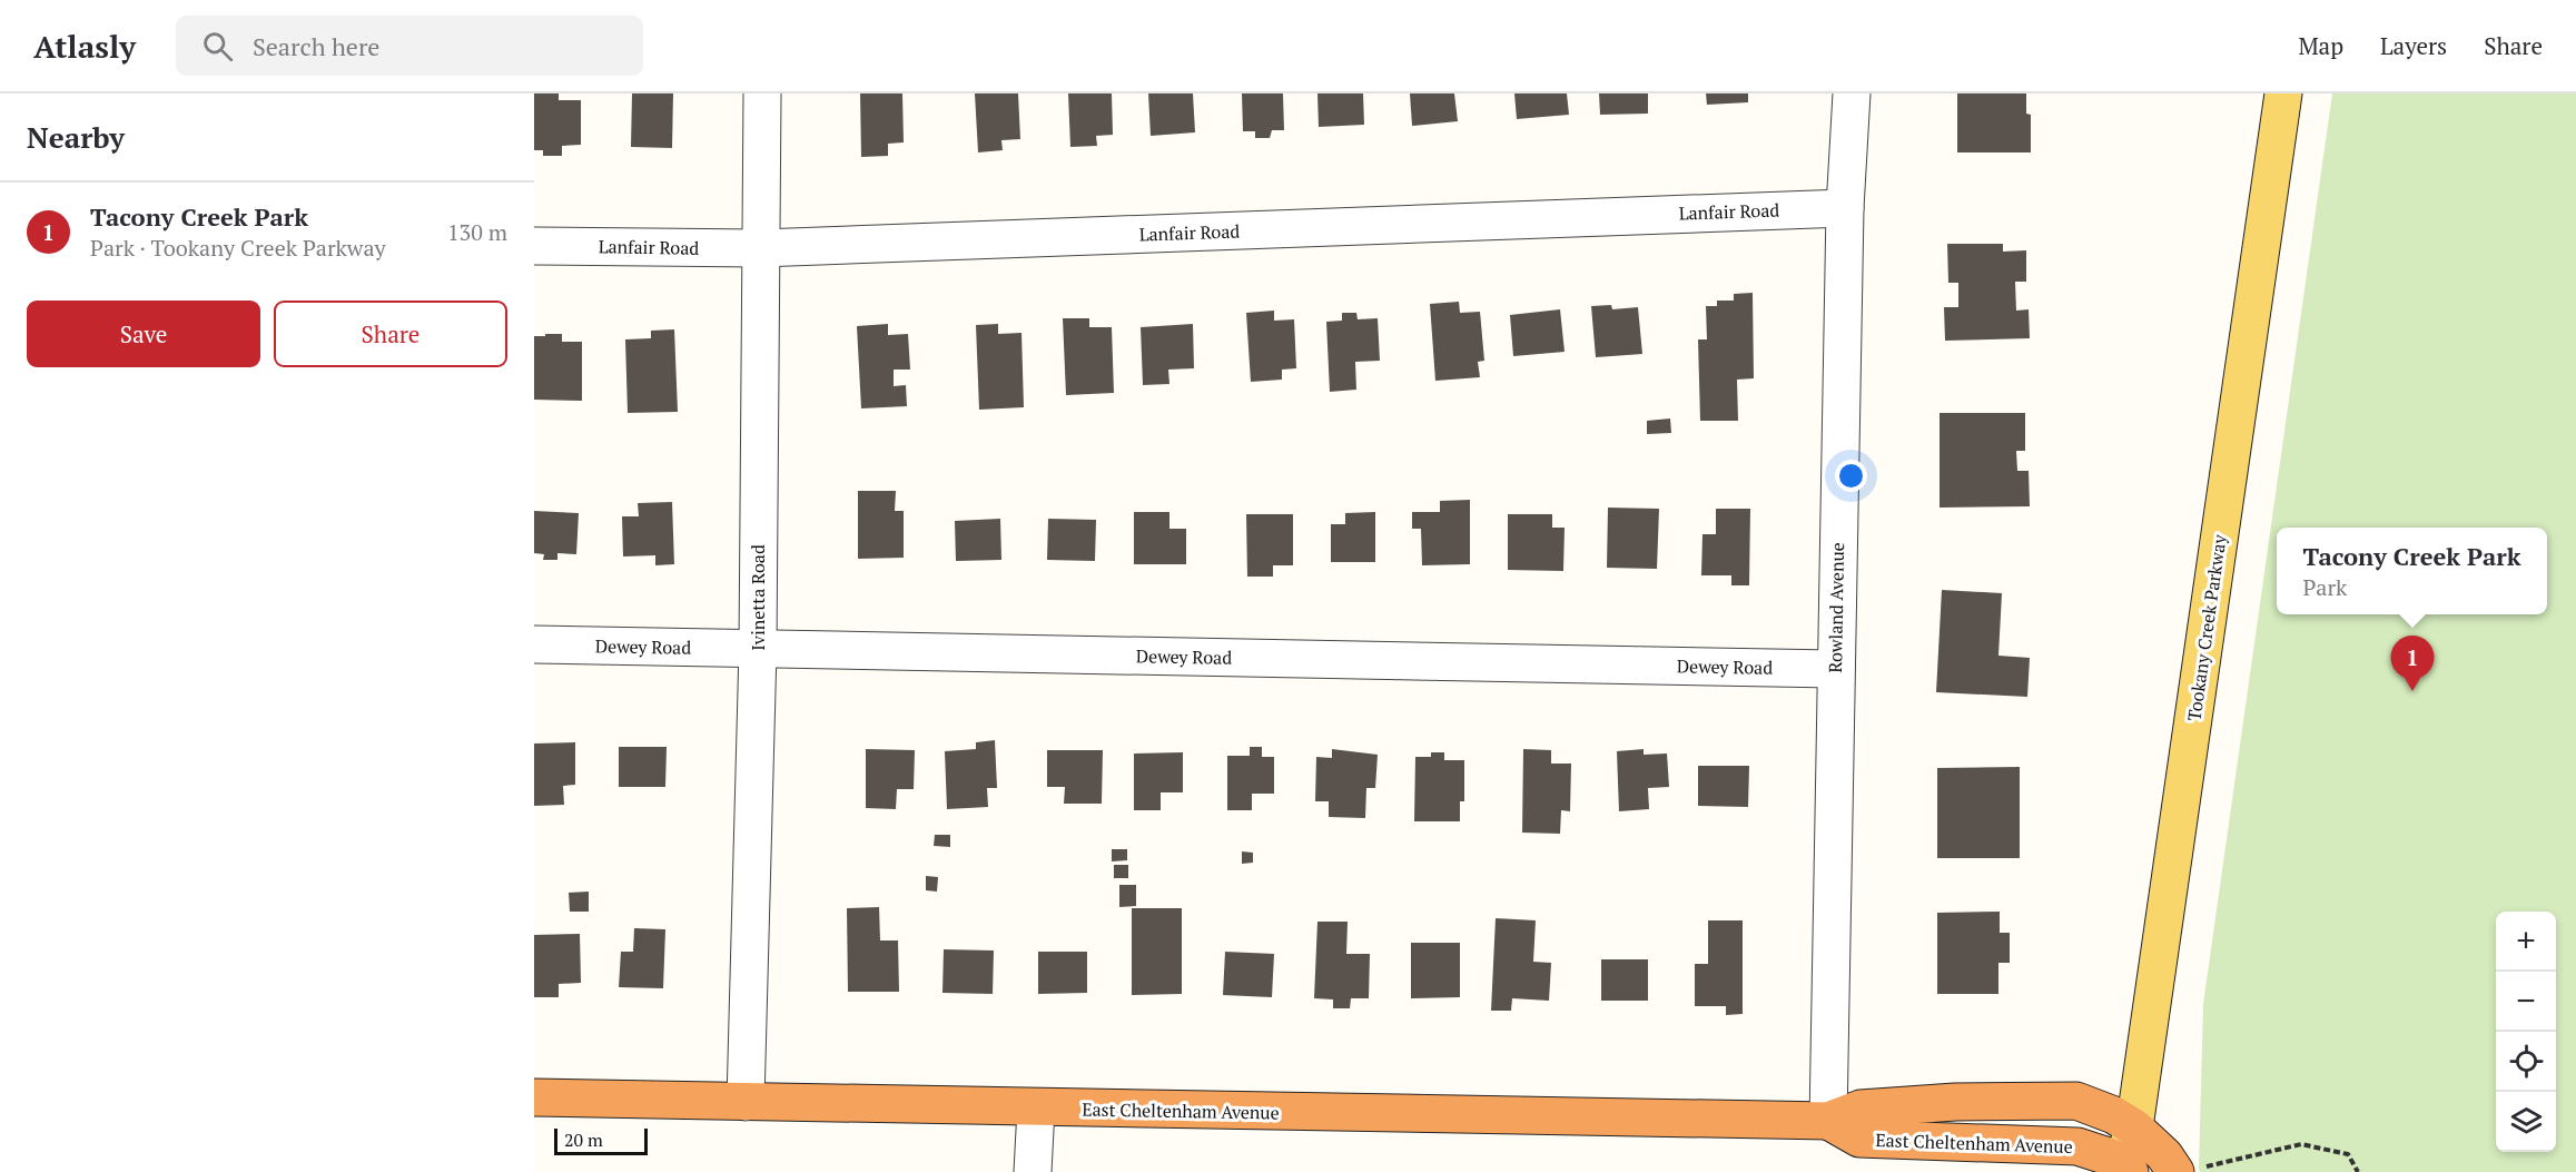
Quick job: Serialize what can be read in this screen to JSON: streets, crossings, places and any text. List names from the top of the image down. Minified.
{"streets":{"highway":["East Cheltenham Avenue"],"main road":["Tookany Creek Parkway"],"street":["Lanfair Road","Ivinetta Road","Rowland Avenue","Dewey Road"]},"crossings":[["Lanfair Road","Ivinetta Road"],["Lanfair Road","Rowland Avenue"],["Ivinetta Road","Dewey Road"],["Ivinetta Road","East Cheltenham Avenue"],["Rowland Avenue","Dewey Road"],["Rowland Avenue","East Cheltenham Avenue"],["Tookany Creek Parkway","East Cheltenham Avenue"]],"scale_bar":"20 m","page":{"header":"Atlasly","search":"Search here","nav":["Map","Layers","Share"],"heading":"Nearby","list":[{"mark":"1","name":"Tacony Creek Park","note":"Park · Tookany Creek Parkway","value":"130 m"}],"buttons":["Save","Share"],"popup":["Tacony Creek Park","Park"],"pins":"1","map_buttons":["+","−"],"scale":"20 m"}}
